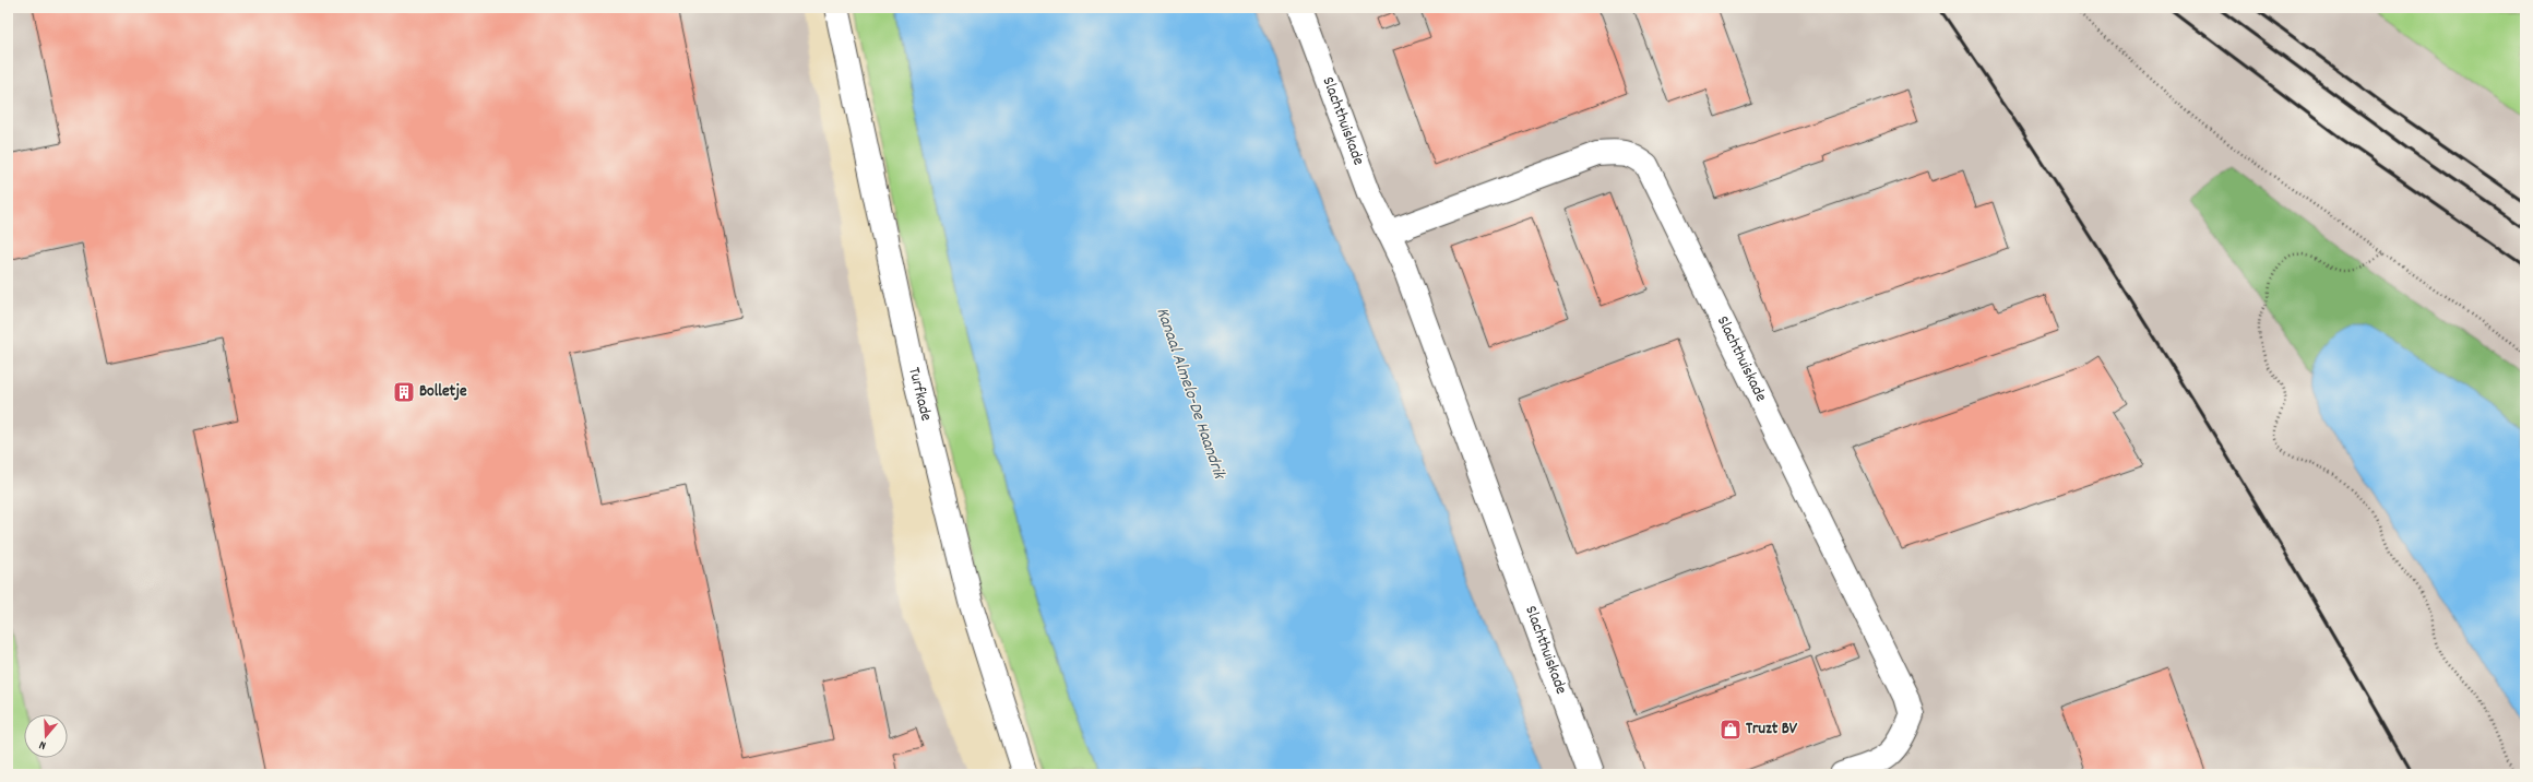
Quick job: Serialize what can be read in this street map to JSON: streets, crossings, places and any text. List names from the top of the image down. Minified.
{"streets":{"street":["Slachthuiskade","Turfkade"]},"water":["Kanaal Almelo-De Haandrik"],"places":{"building":["Bolletje"],"shop":["Truzt BV"]},"north":"bottom"}
